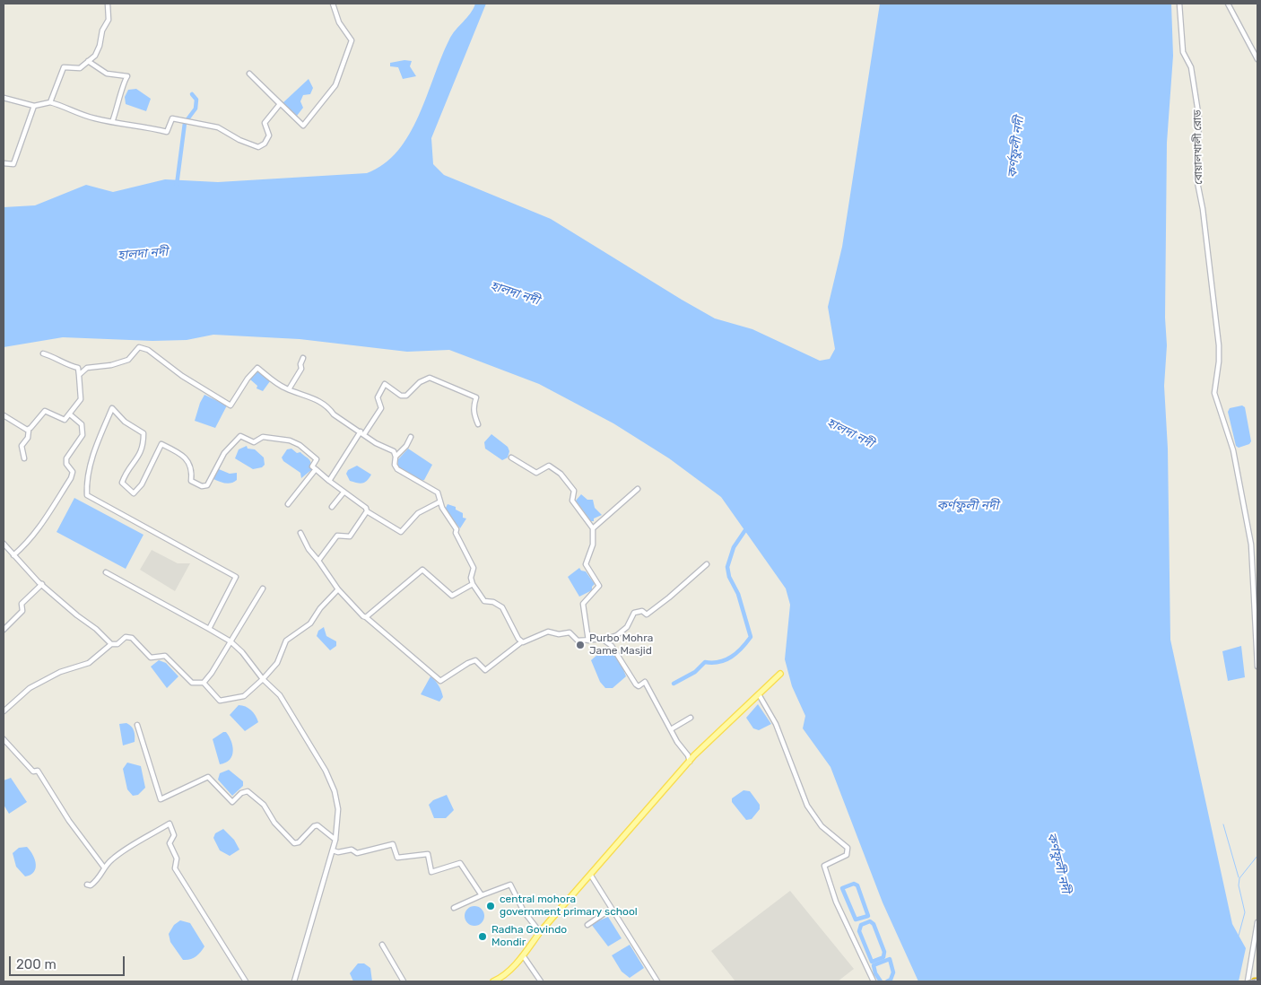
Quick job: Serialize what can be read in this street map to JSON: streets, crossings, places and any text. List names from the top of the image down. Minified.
{"streets":{"street":["বোয়ালখালী রোড"]},"water":["কর্ণফুলী নদী","হালদা নদী"],"places":["Purbo Mohra Jame Masjid","central mohora government primary school","Radha Govindo Mondir"],"scale_bar":"200 m"}
